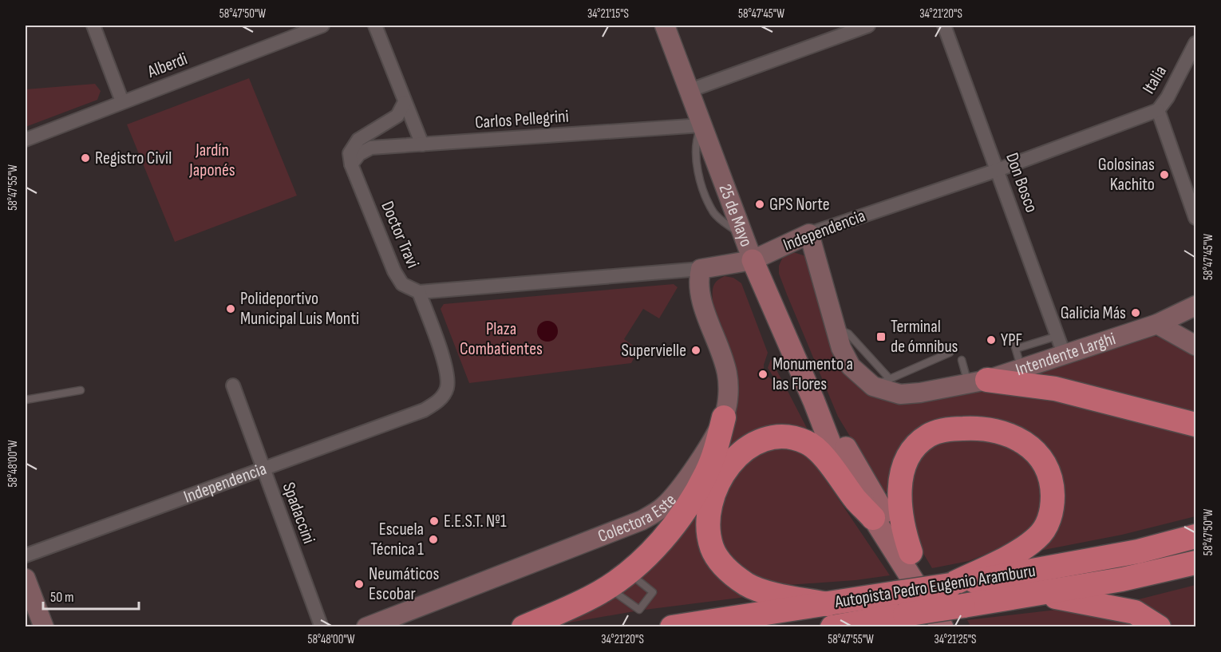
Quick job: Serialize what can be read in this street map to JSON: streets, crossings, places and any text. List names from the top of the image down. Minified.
{"streets":{"highway":["Autopista Pedro Eugenio Aramburu"],"main road":["25 de Mayo","Independencia","Intendente Larghi","Colectora Este"],"street":["Alberdi","Italia","Carlos Pellegrini","Don Bosco","Doctor Travi","Spadaccini"]},"crossings":[["Italia","Independencia"],["Carlos Pellegrini","25 de Mayo"],["Carlos Pellegrini","Doctor Travi"],["Don Bosco","Independencia"],["Don Bosco","Intendente Larghi"],["25 de Mayo","Independencia"],["25 de Mayo","Autopista Pedro Eugenio Aramburu"],["Independencia","Doctor Travi"],["Independencia","Spadaccini"],["Independencia","Colectora Este"]],"parks":["Jardín Japonés","Plaza Combatientes"],"places":{"other":["Registro Civil","Golosinas Kachito","GPS Norte","Polideportivo Municipal Luis Monti","Galicia Más","YPF","Supervielle","Monumento a las Flores","E.E.S.T. Nº1","Escuela Técnica 1","Neumáticos Escobar"],"transit":["Terminal de ómnibus"]},"scale_bar":"50 m","coordinates":["58°47'50\"W","34°21'15\"S","58°47'45\"W","34°21'20\"S","58°47'55\"W","58°48'00\"W","34°21'25\"S"]}
